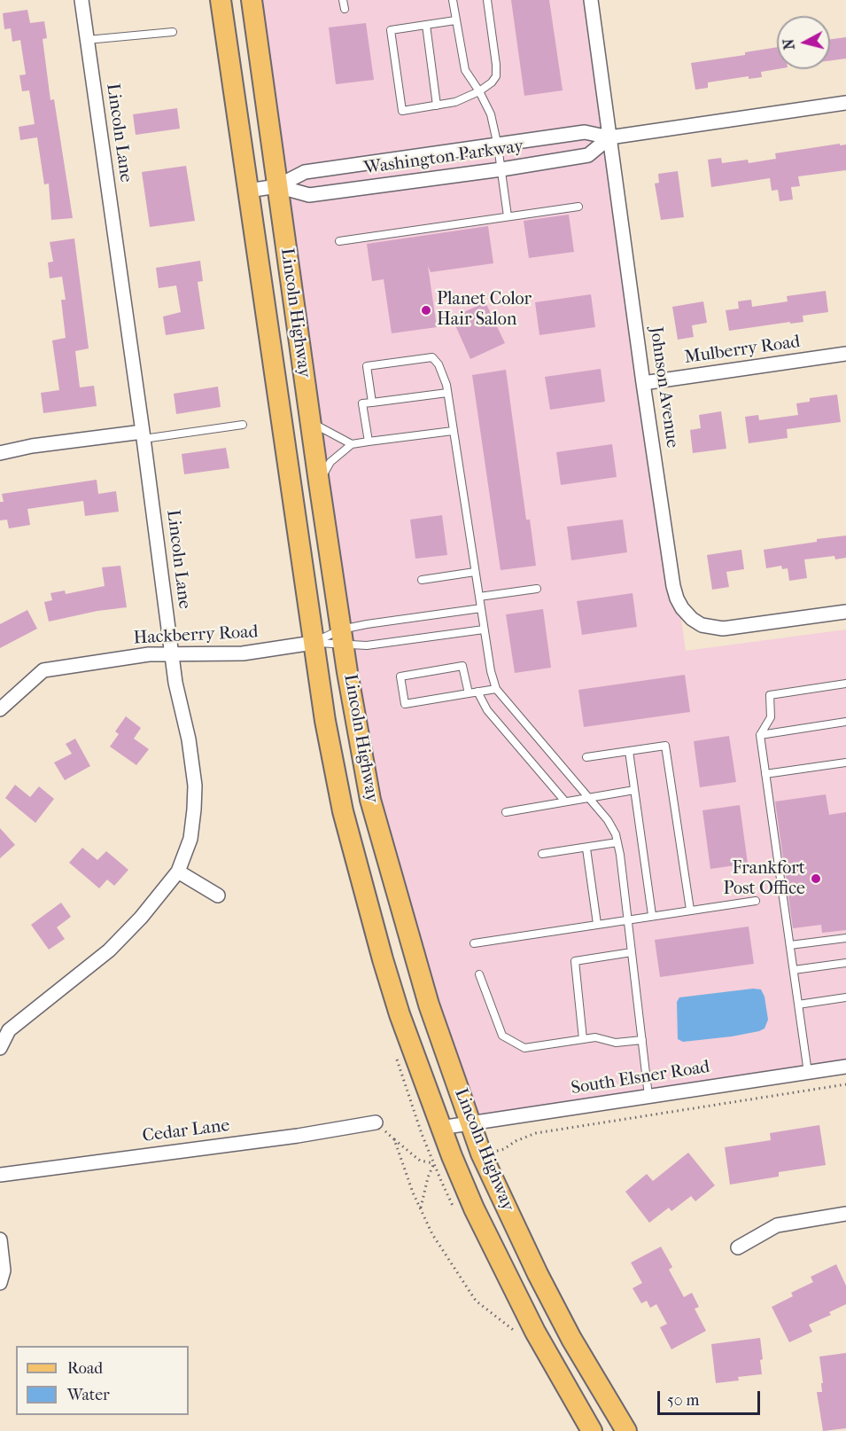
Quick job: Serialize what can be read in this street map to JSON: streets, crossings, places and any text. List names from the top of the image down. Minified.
{"streets":{"main road":["Lincoln Highway"],"street":["Lincoln Lane","Washington Parkway","Mulberry Road","Johnson Avenue","Hackberry Road","South Elsner Road","Cedar Lane"]},"crossings":[["Lincoln Lane","Hackberry Road"],["Washington Parkway","Lincoln Highway"],["Washington Parkway","Johnson Avenue"],["Lincoln Highway","Hackberry Road"],["Lincoln Highway","South Elsner Road"],["Mulberry Road","Johnson Avenue"]],"places":["Planet Color Hair Salon","Frankfort Post Office"],"legend":["Road","Water"],"scale_bar":"50 m","north":"left"}
